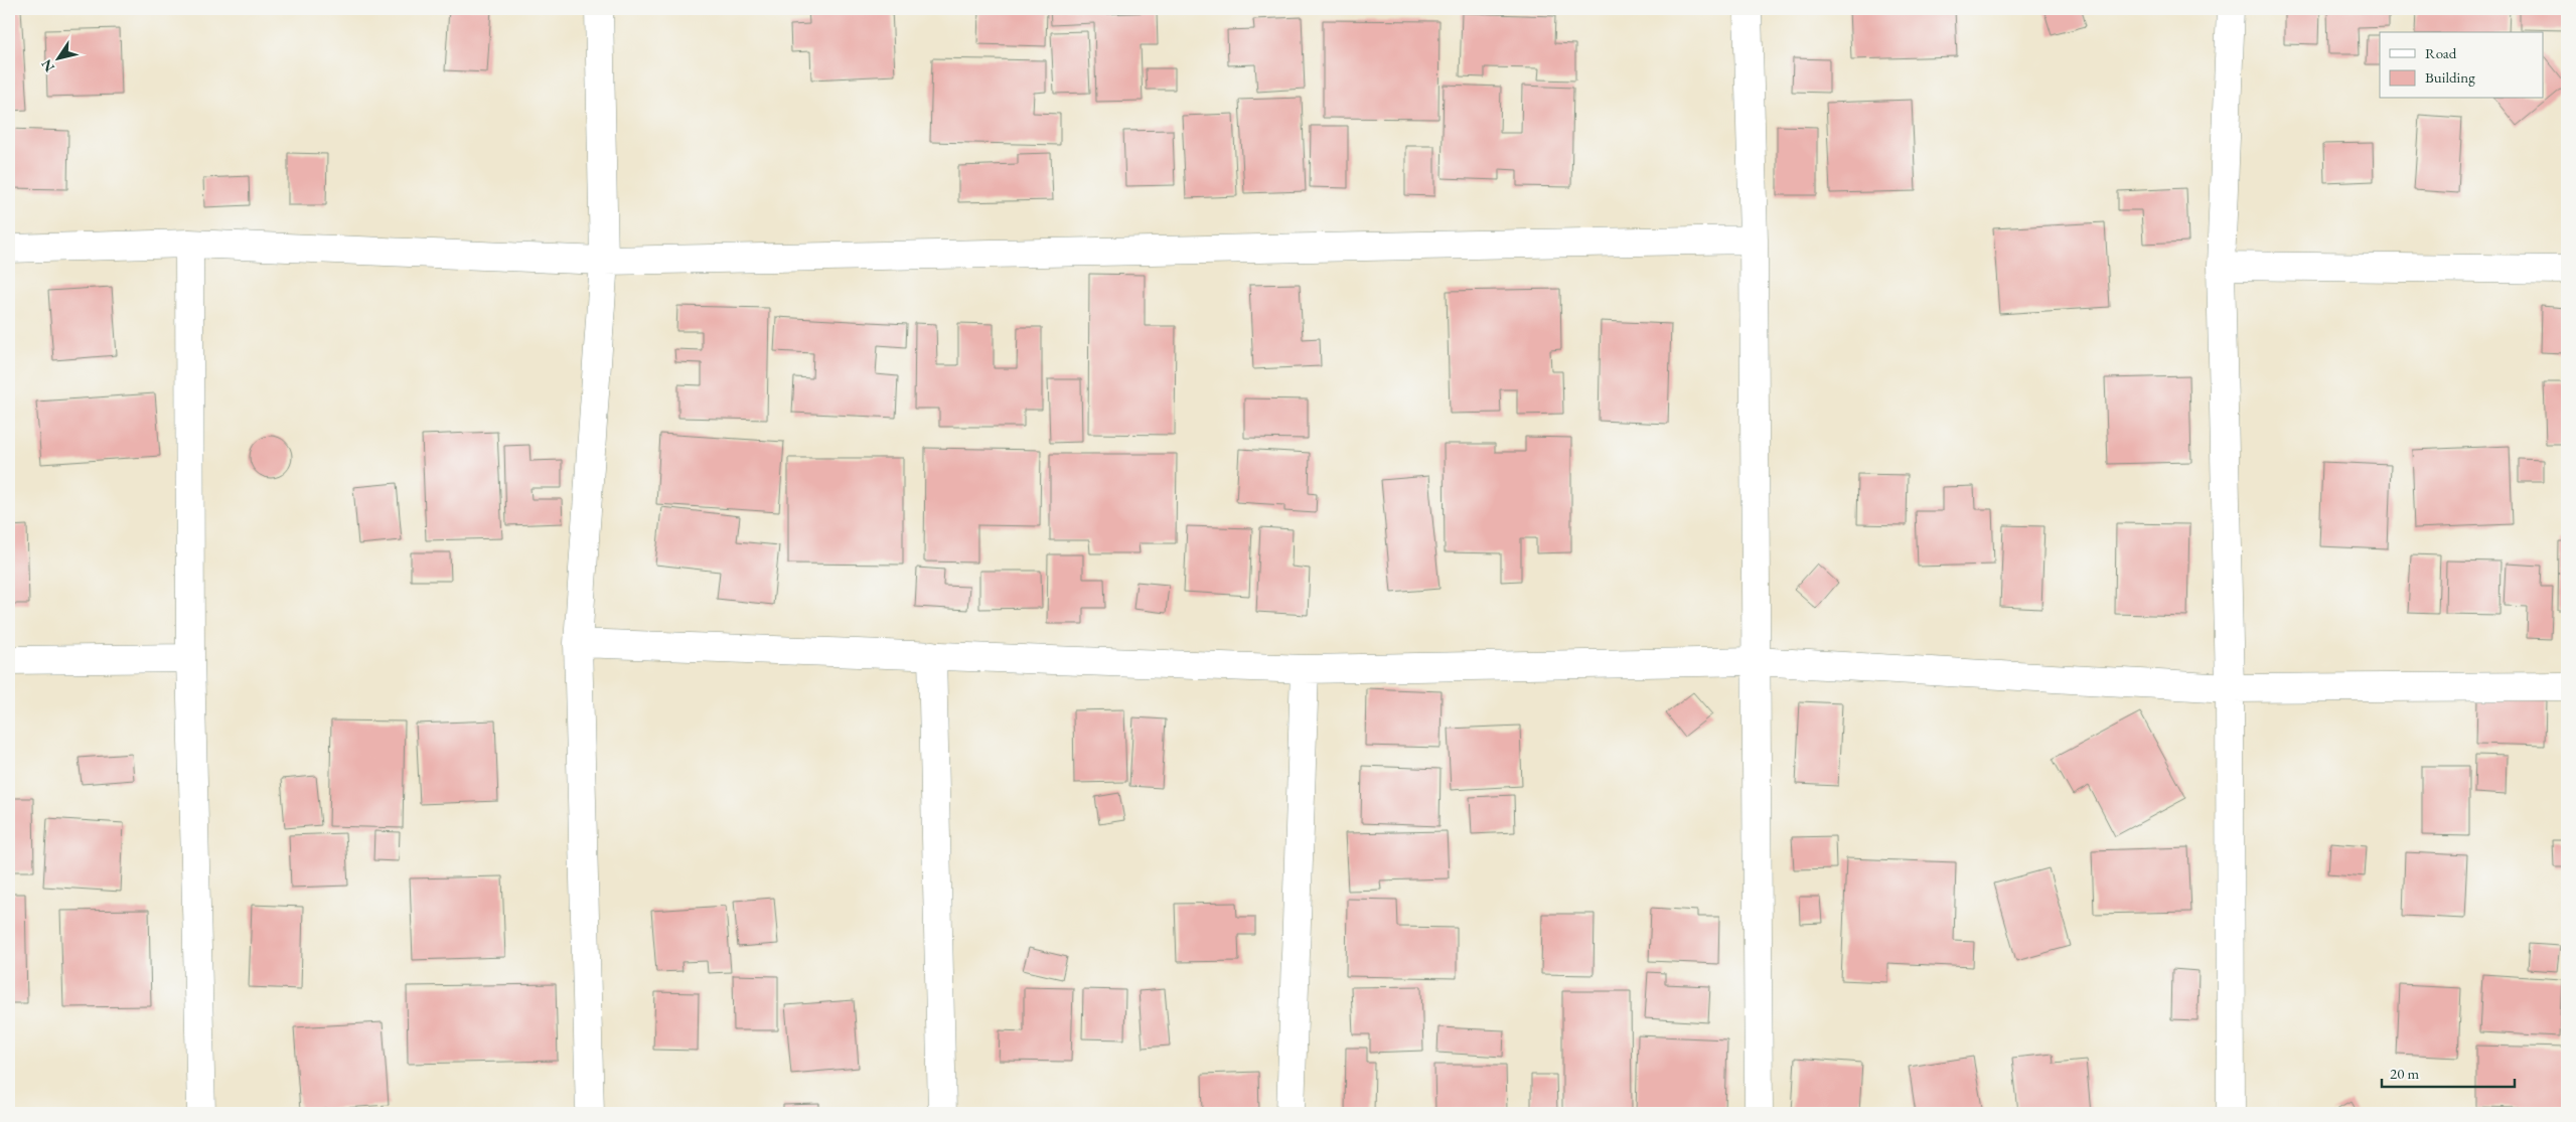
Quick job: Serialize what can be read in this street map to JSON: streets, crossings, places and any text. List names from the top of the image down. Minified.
{"legend":["Road","Building"],"scale_bar":"20 m","north":"bottom left"}
